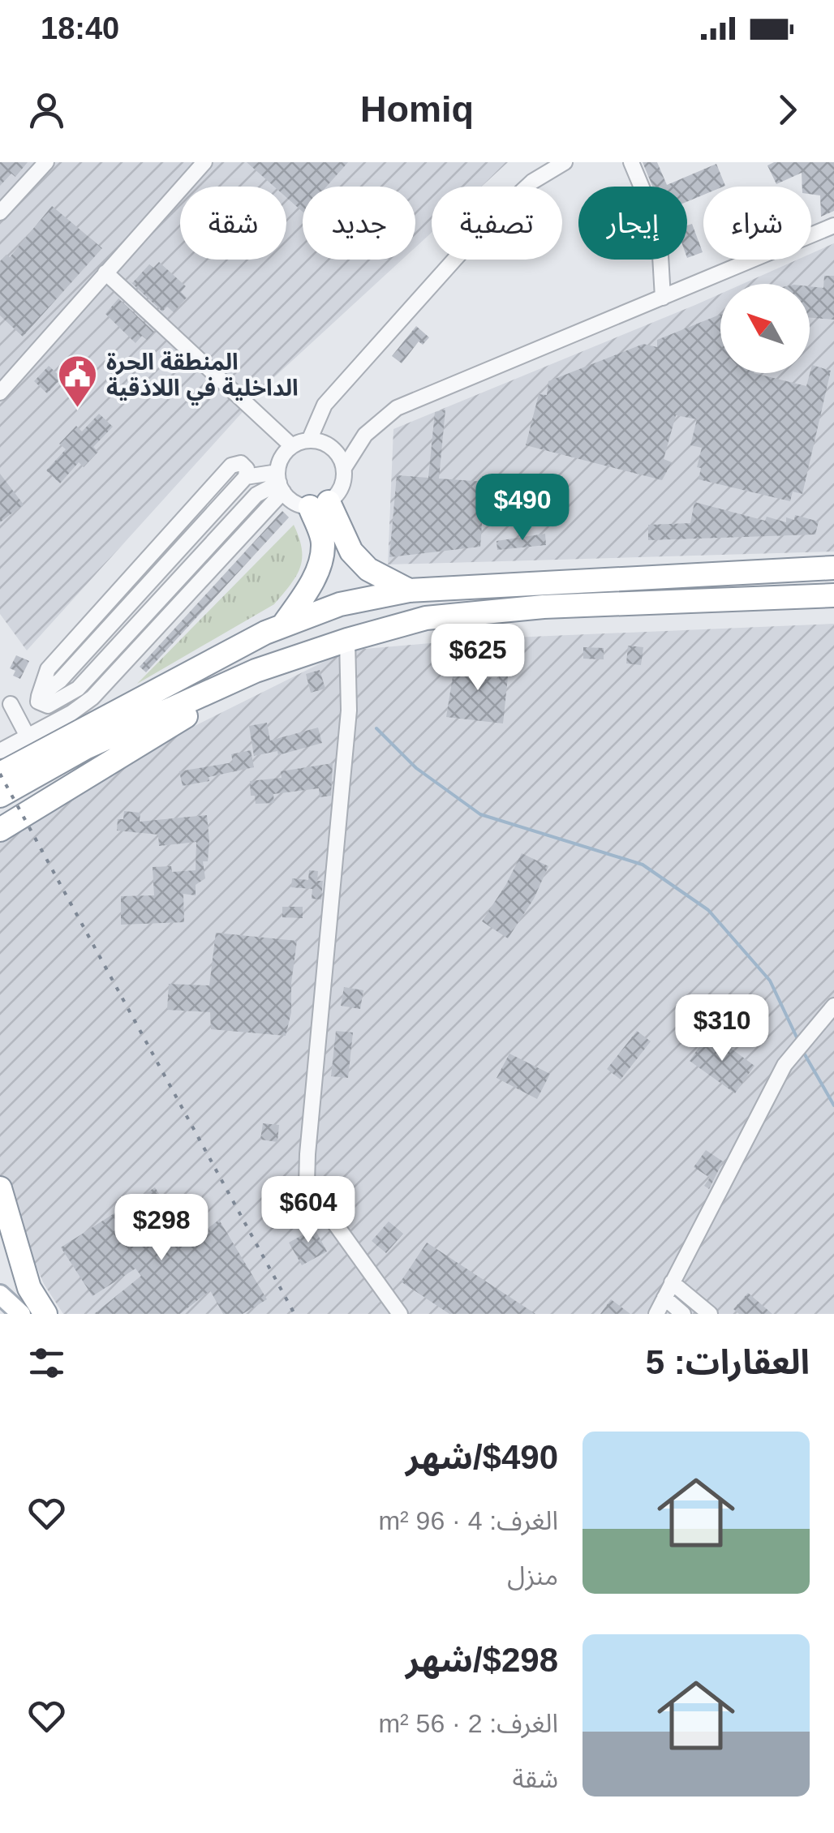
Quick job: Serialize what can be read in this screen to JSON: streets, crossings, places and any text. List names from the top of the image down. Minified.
{"places":{"public building":["المنطقة الحرة الداخلية في اللاذقية"]},"north":"top left","page":{"status":"18:40","header":"Homiq","chip":["شراء","إيجار","تصفية","جديد","شقة"],"price":["$490","$625","$310","$604","$298"],"heading":"العقارات: 5","list":[{"name":"$490/شهر","note":"الغرف: 4 · 96 m² · منزل"},{"name":"$298/شهر","note":"الغرف: 2 · 56 m² · شقة"}]}}
